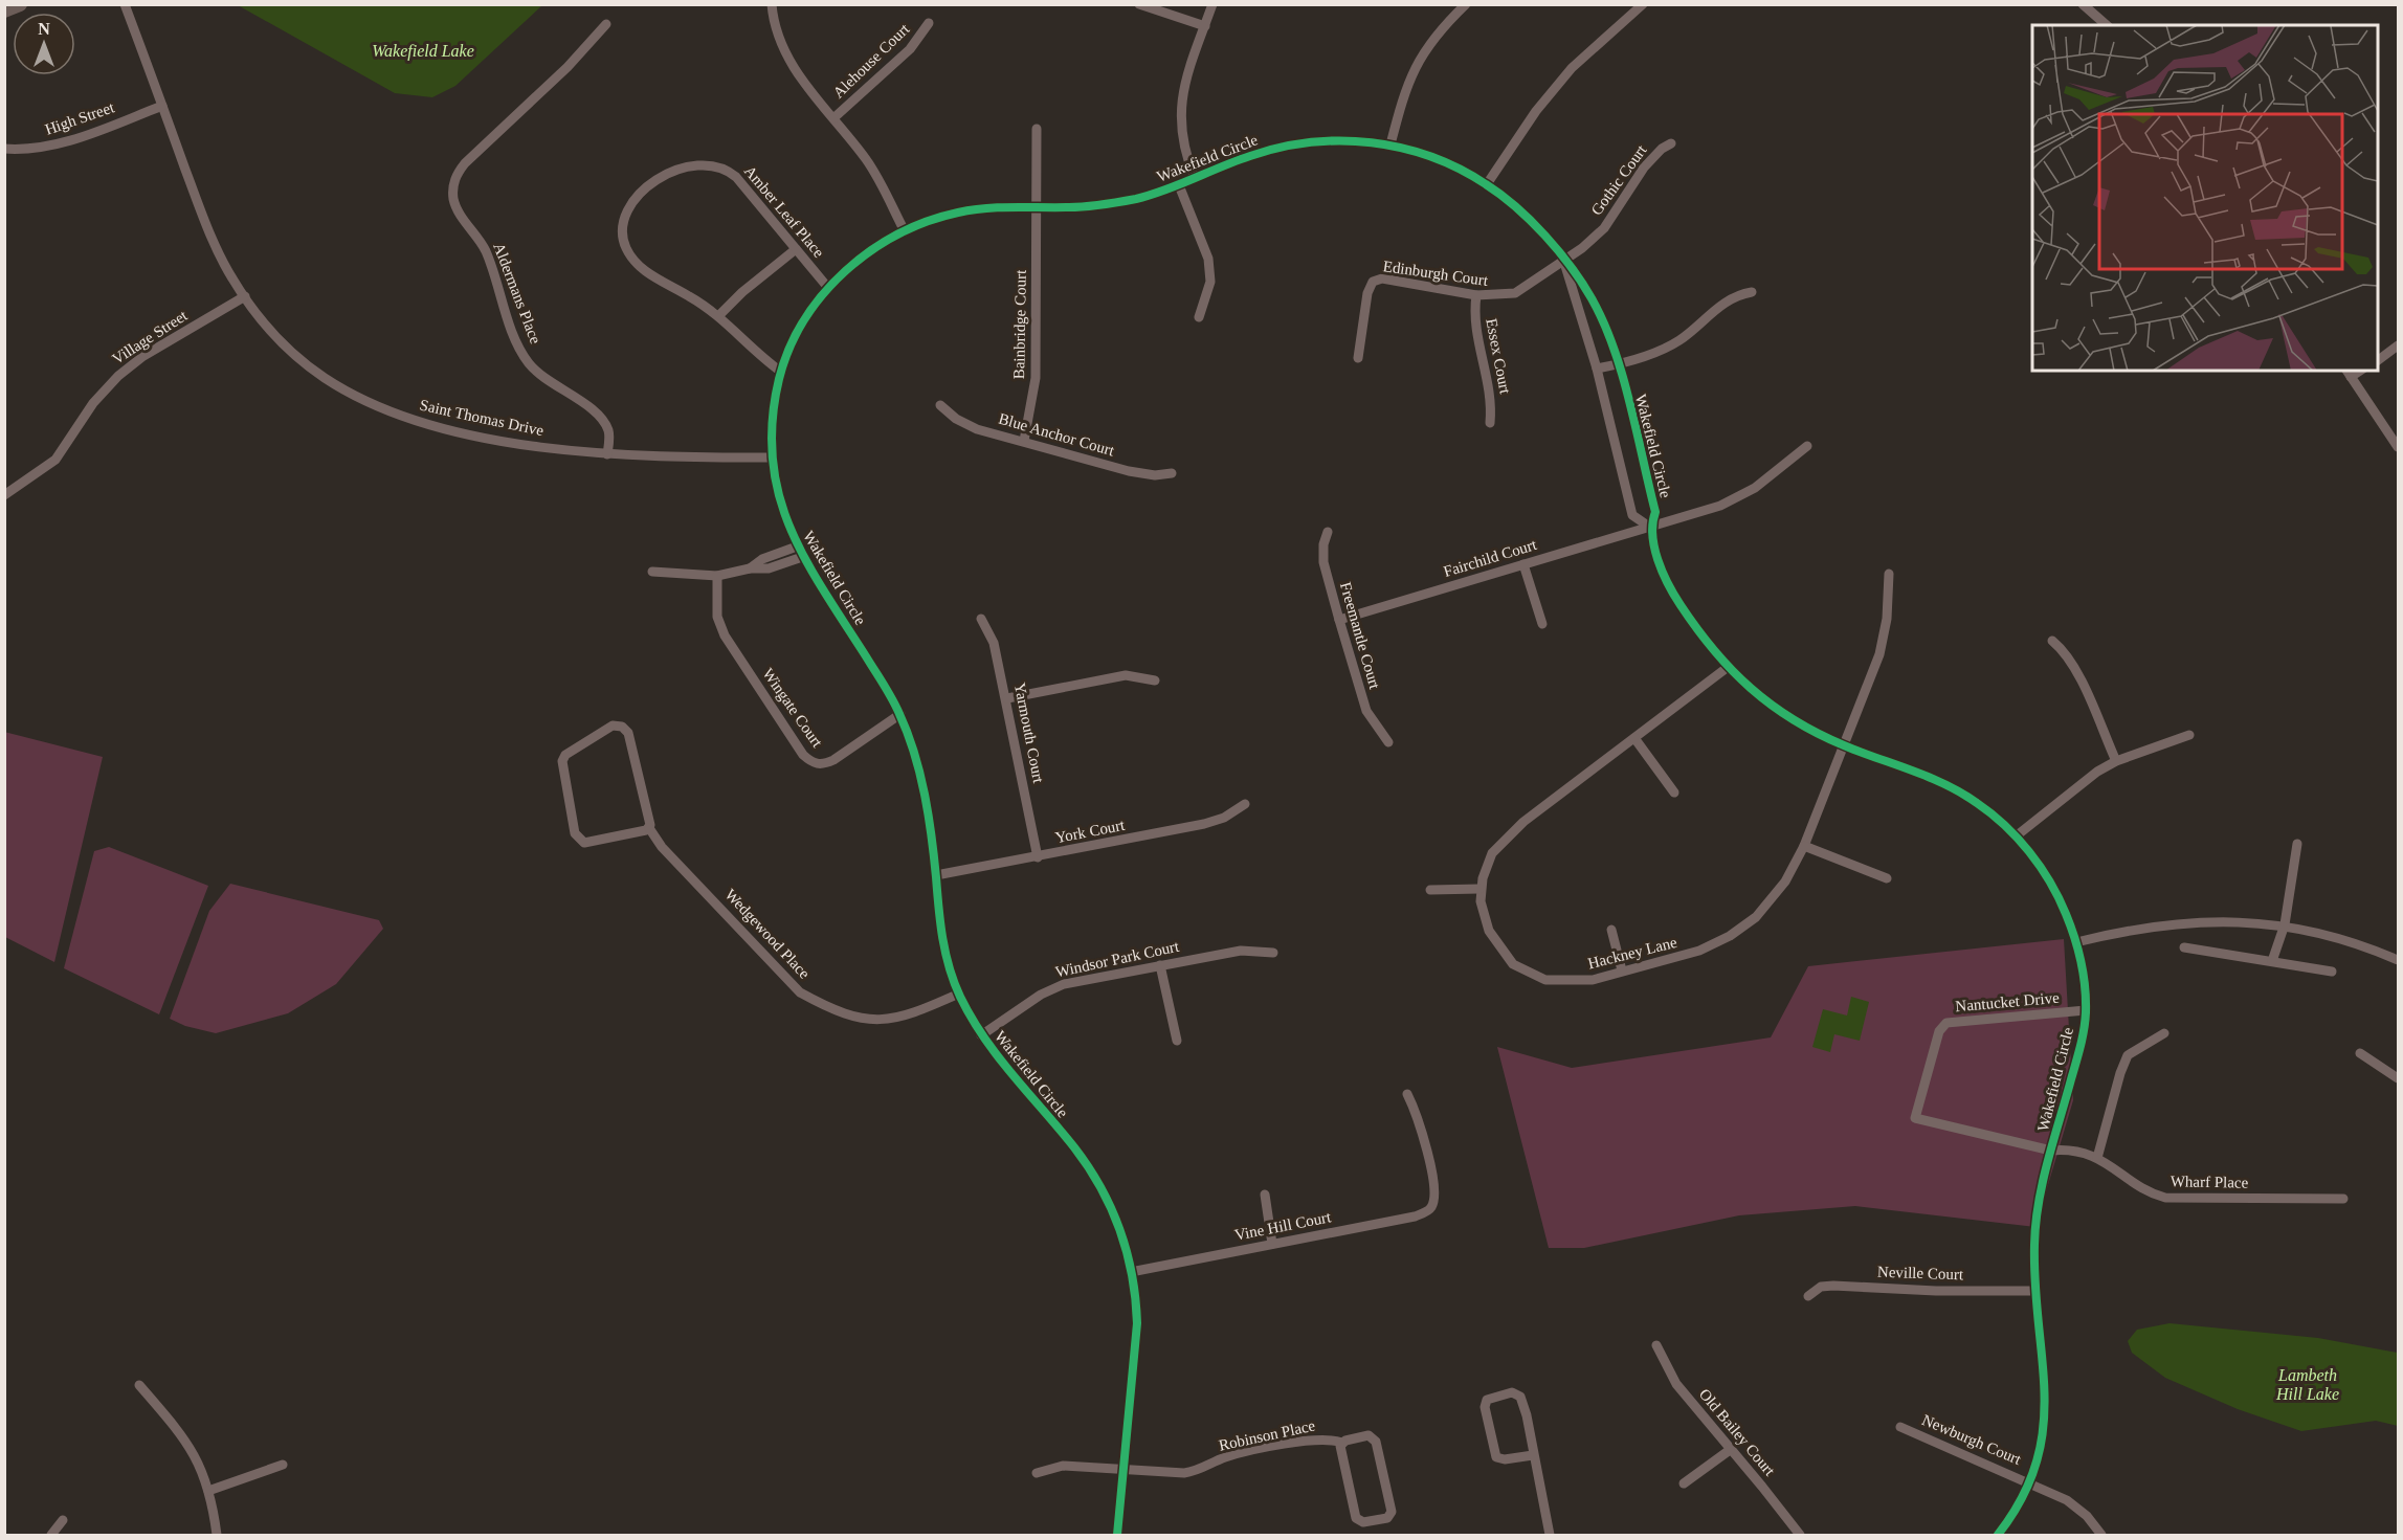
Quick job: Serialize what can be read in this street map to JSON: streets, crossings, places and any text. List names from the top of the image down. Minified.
{"streets":{"street":["Alehouse Court","High Street","Wakefield Circle","Gothic Court","Amber Leaf Place","Edinburgh Court","Aldermans Place","Bainbridge Court","Village Street","Essex Court","Saint Thomas Drive","Blue Anchor Court","Fairchild Court","Freemantle Court","Wingate Court","Yarmouth Court","York Court","Wedgewood Place","Hackney Lane","Windsor Park Court","Nantucket Drive","Wharf Place","Vine Hill Court","Neville Court","Old Bailey Court","Robinson Place","Newburgh Court"]},"crossings":[["High Street","Saint Thomas Drive"],["Wakefield Circle","Gothic Court"],["Wakefield Circle","Amber Leaf Place"],["Wakefield Circle","Edinburgh Court"],["Wakefield Circle","Bainbridge Court"],["Wakefield Circle","Saint Thomas Drive"],["Wakefield Circle","Fairchild Court"],["Wakefield Circle","Wingate Court"],["Wakefield Circle","York Court"],["Wakefield Circle","Wedgewood Place"],["Wakefield Circle","Hackney Lane"],["Wakefield Circle","Windsor Park Court"],["Wakefield Circle","Nantucket Drive"],["Wakefield Circle","Wharf Place"],["Wakefield Circle","Vine Hill Court"],["Wakefield Circle","Neville Court"],["Wakefield Circle","Robinson Place"],["Wakefield Circle","Newburgh Court"],["Gothic Court","Edinburgh Court"],["Edinburgh Court","Essex Court"],["Aldermans Place","Saint Thomas Drive"],["Bainbridge Court","Blue Anchor Court"],["Village Street","Saint Thomas Drive"],["Fairchild Court","Freemantle Court"],["Yarmouth Court","York Court"],["Nantucket Drive","Wharf Place"]],"water":["Wakefield Lake","Lambeth Hill Lake"],"north":"top"}
